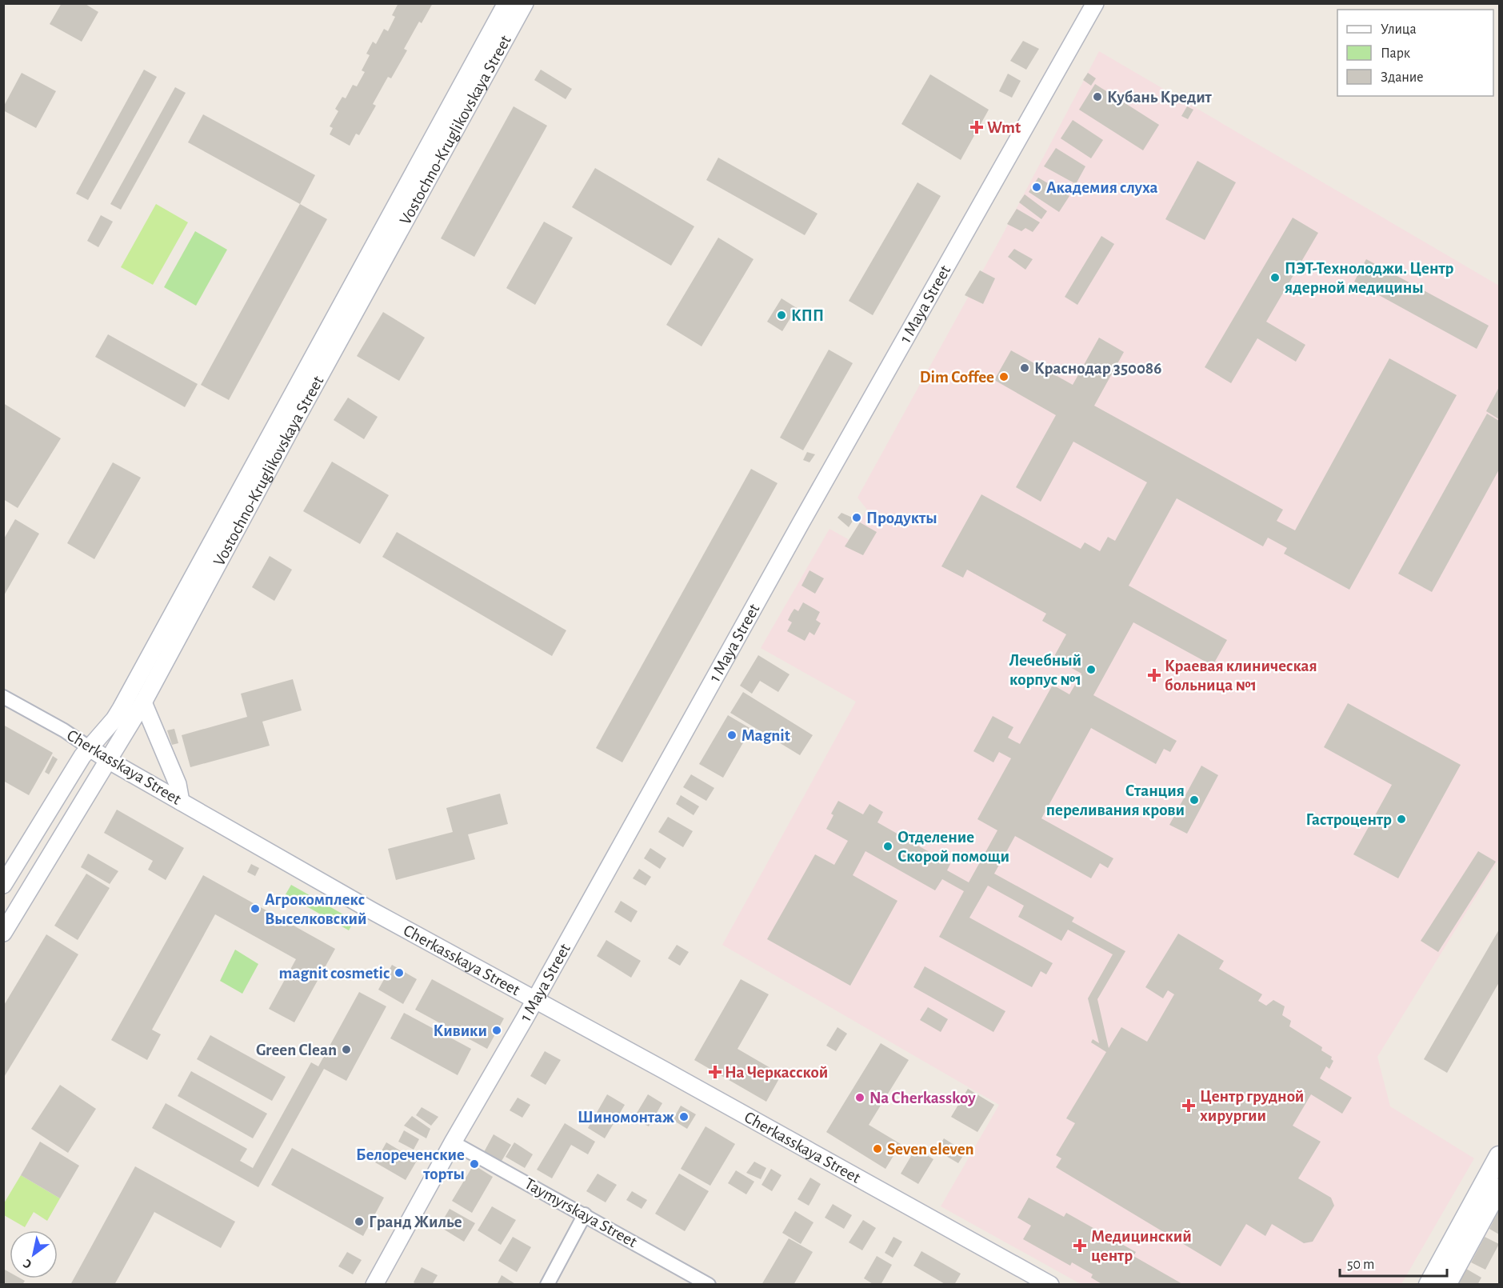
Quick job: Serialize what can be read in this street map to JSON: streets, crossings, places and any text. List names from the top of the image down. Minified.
{"streets":{"street":["Vostochno-Kruglikovskaya Street","1 Maya Street","Cherkasskaya Street","Taymyrskaya Street"]},"crossings":[["Vostochno-Kruglikovskaya Street","Cherkasskaya Street"],["1 Maya Street","Cherkasskaya Street"],["1 Maya Street","Taymyrskaya Street"]],"places":{"other":["Кубань Кредит","Академия слуха","ПЭТ-Технолоджи. Центр ядерной медицины","КПП","Краснодар 350086","Dim Coffee","Продукты","Лечебный корпус №1","Magnit","Станция переливания крови","Гастроцентр","Отделение Скорой помощи","Агрокомплекс Выселковский","magnit cosmetic","Кивики","Green Clean","Na Cherkasskoy","Шиномонтаж","Seven eleven","Белореченские торты","Гранд Жилье"],"health":["Wmt","Краевая клиническая больница №1","На Черкасской","Центр грудной хирургии","Медицинский центр"]},"legend":["Улица","Парк","Здание"],"scale_bar":"50 m","north":"bottom left"}
